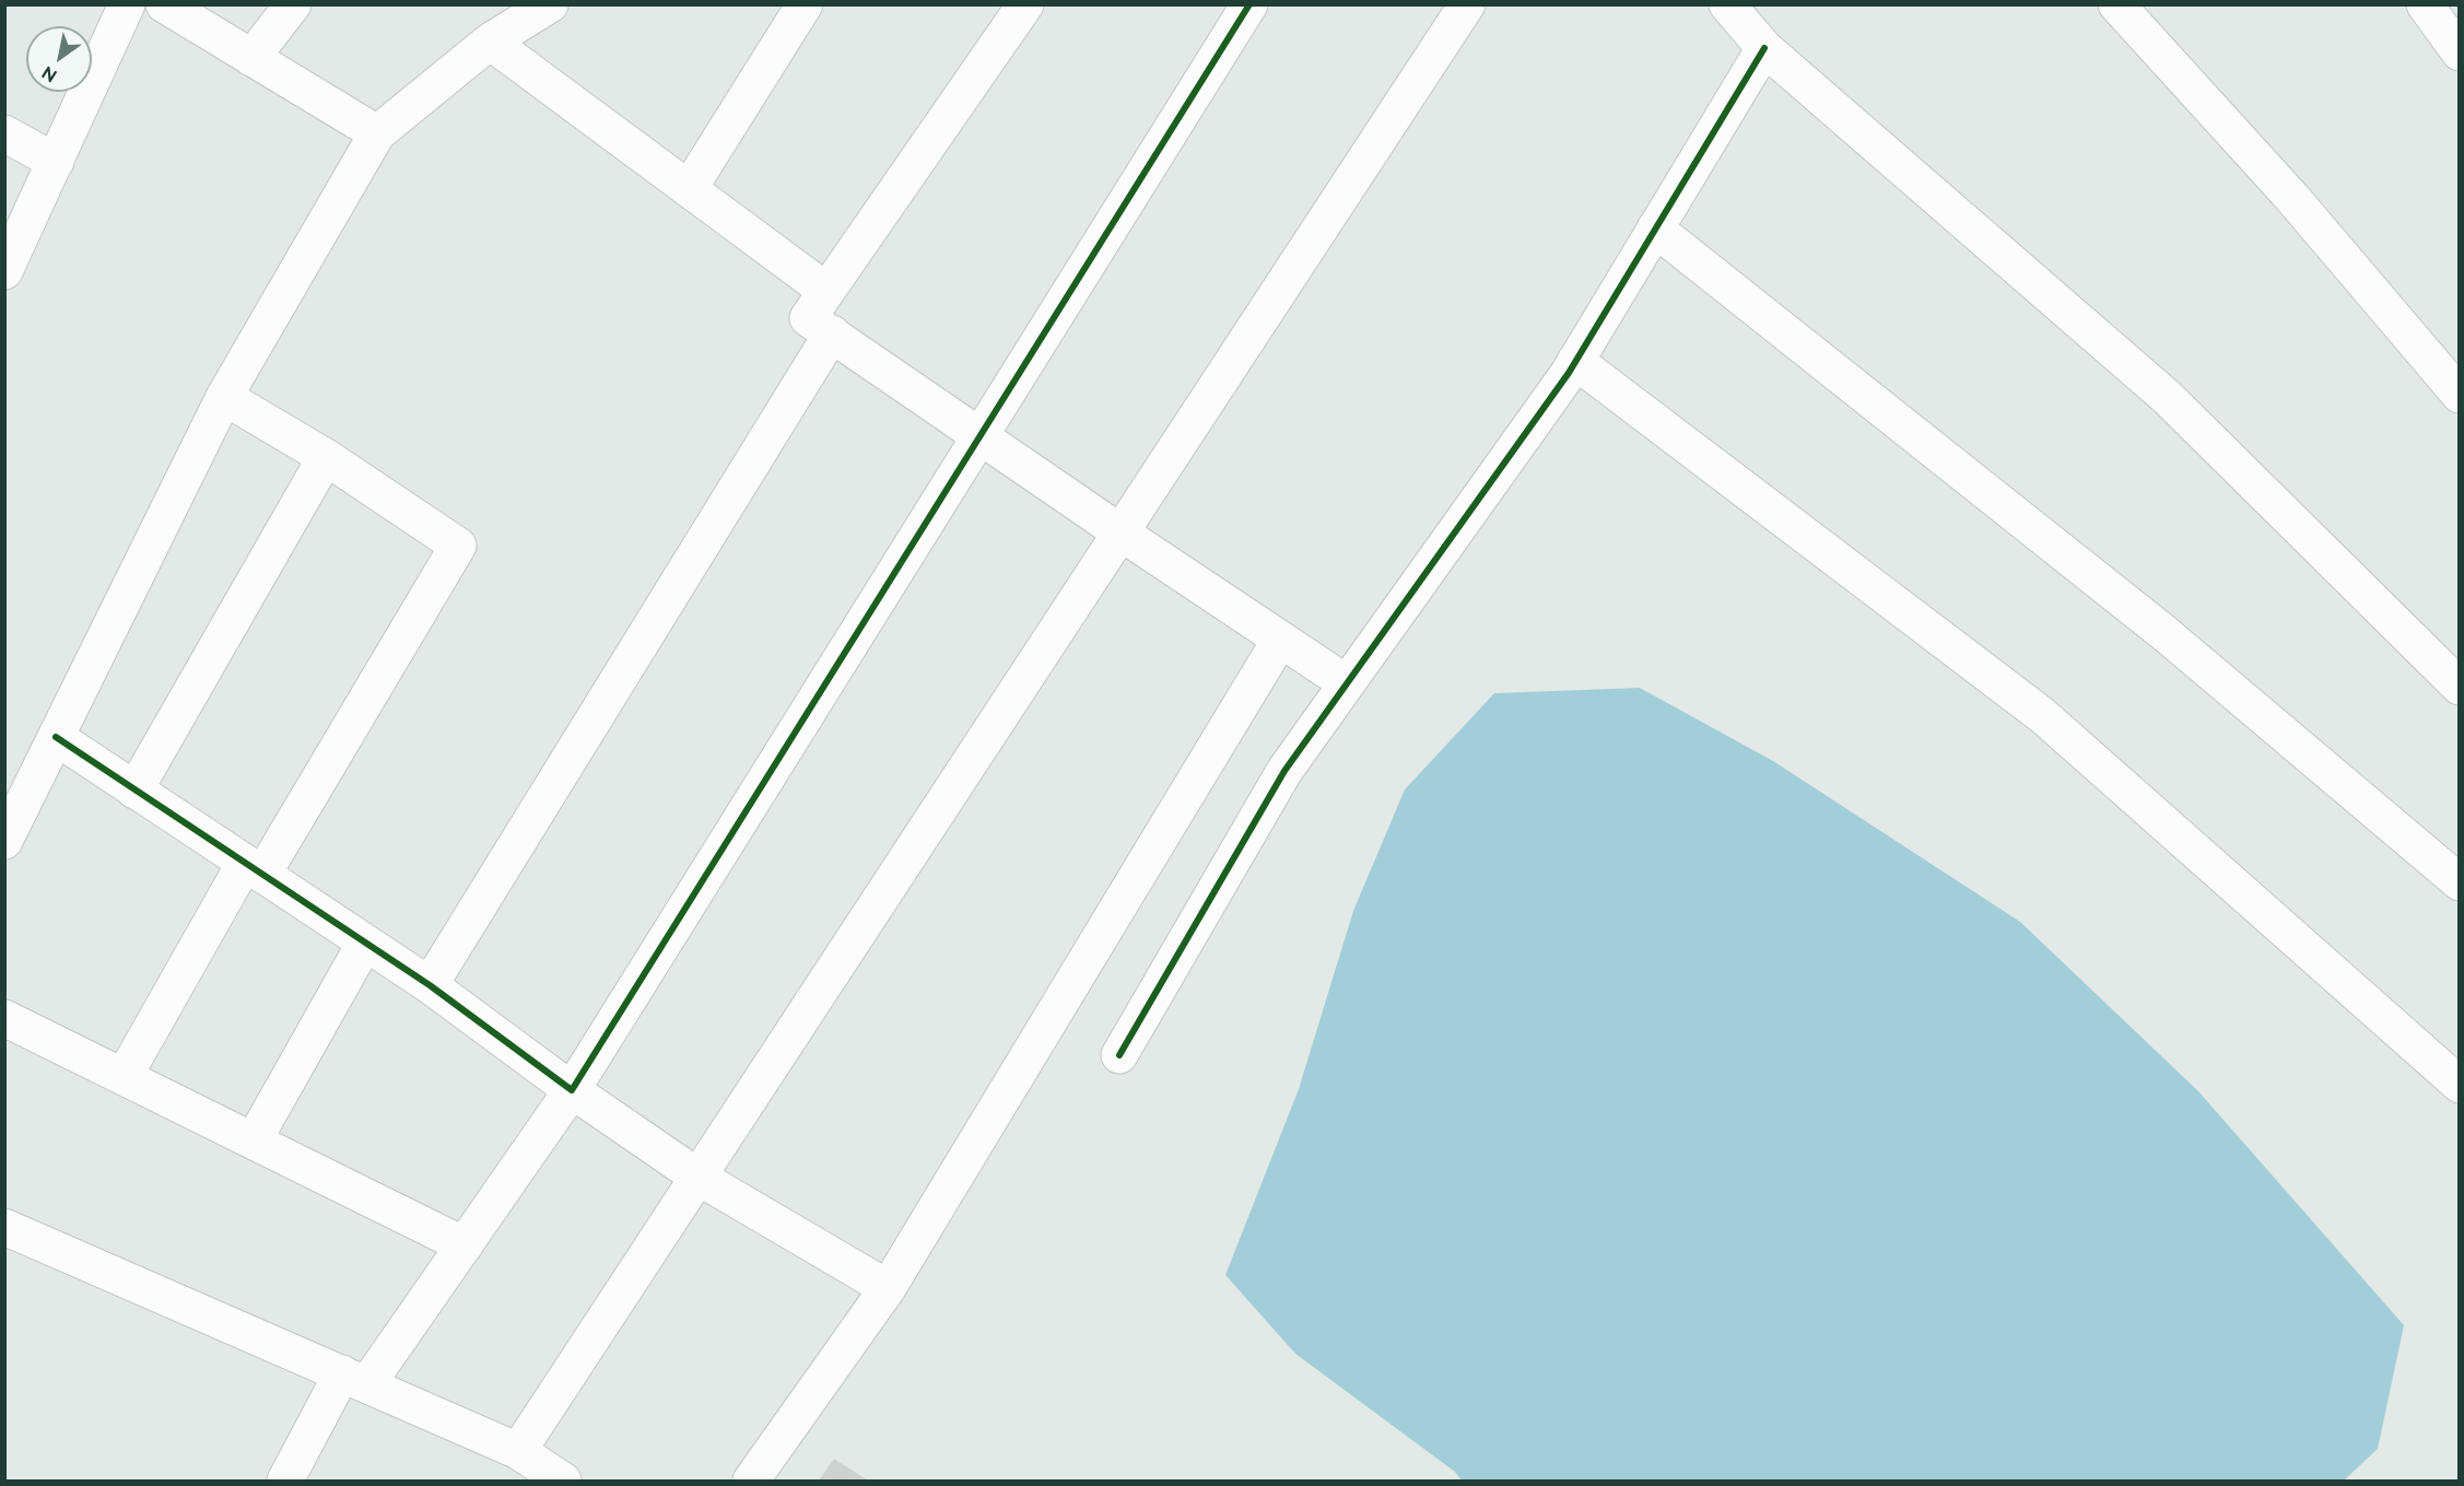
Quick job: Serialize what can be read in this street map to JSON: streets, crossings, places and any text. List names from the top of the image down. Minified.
{"north":"bottom left"}
